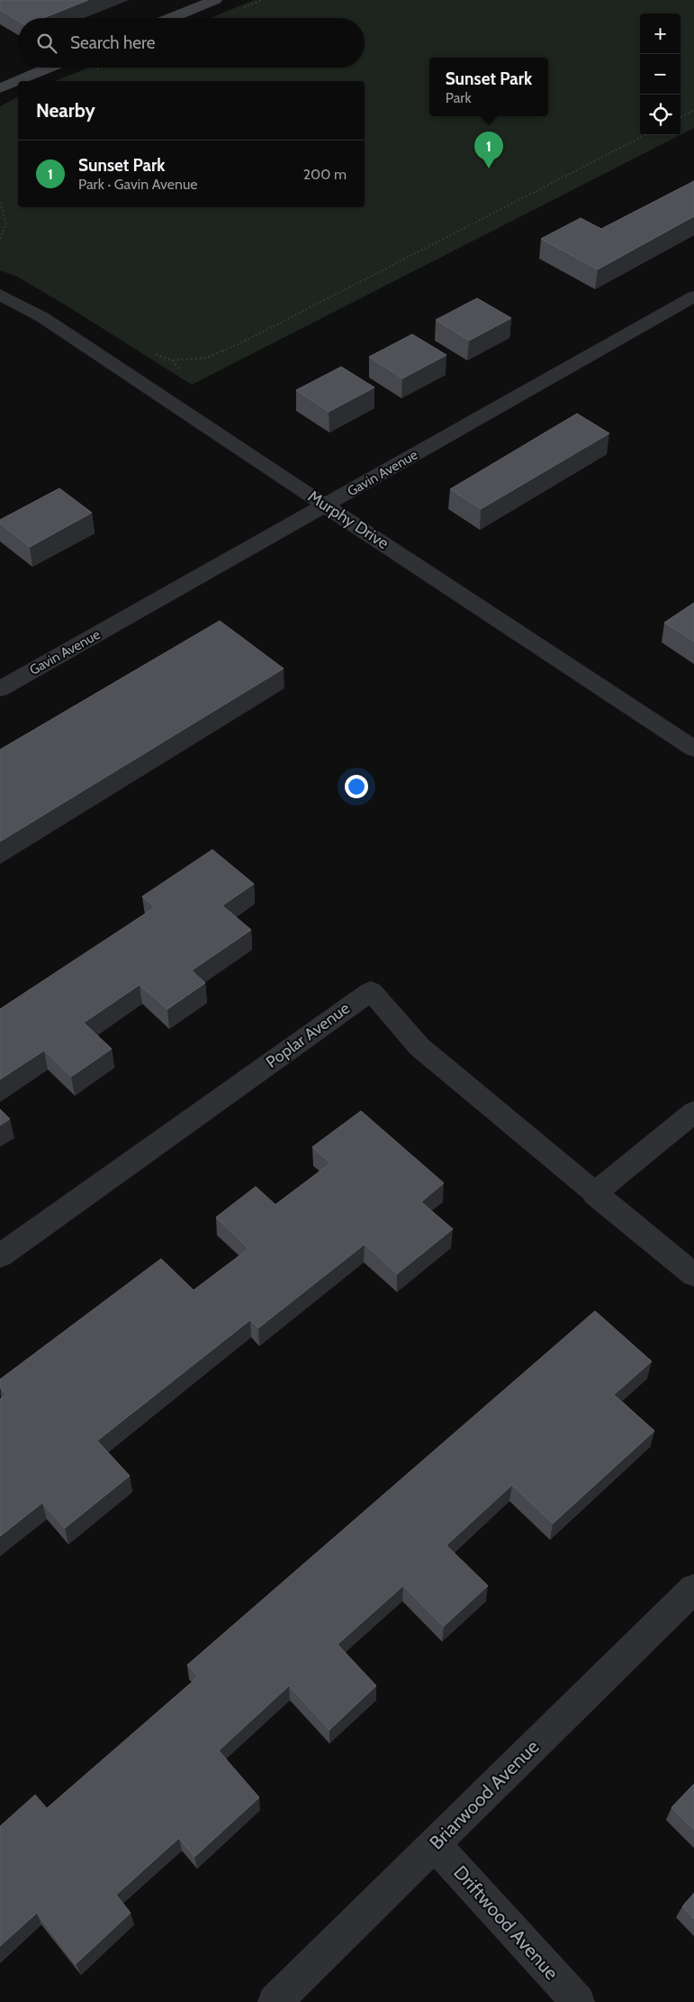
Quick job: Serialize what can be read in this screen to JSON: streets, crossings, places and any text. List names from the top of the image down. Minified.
{"streets":{"street":["Gavin Avenue","Murphy Drive","Poplar Avenue","Briarwood Avenue","Driftwood Avenue"]},"crossings":[["Gavin Avenue","Murphy Drive"],["Briarwood Avenue","Driftwood Avenue"]],"page":{"map_buttons":["+","−"],"search":"Search here","popup":["Sunset Park","Park"],"heading":"Nearby","pins":"1","list":[{"mark":"1","name":"Sunset Park","note":"Park · Gavin Avenue","value":"200 m"}]}}
